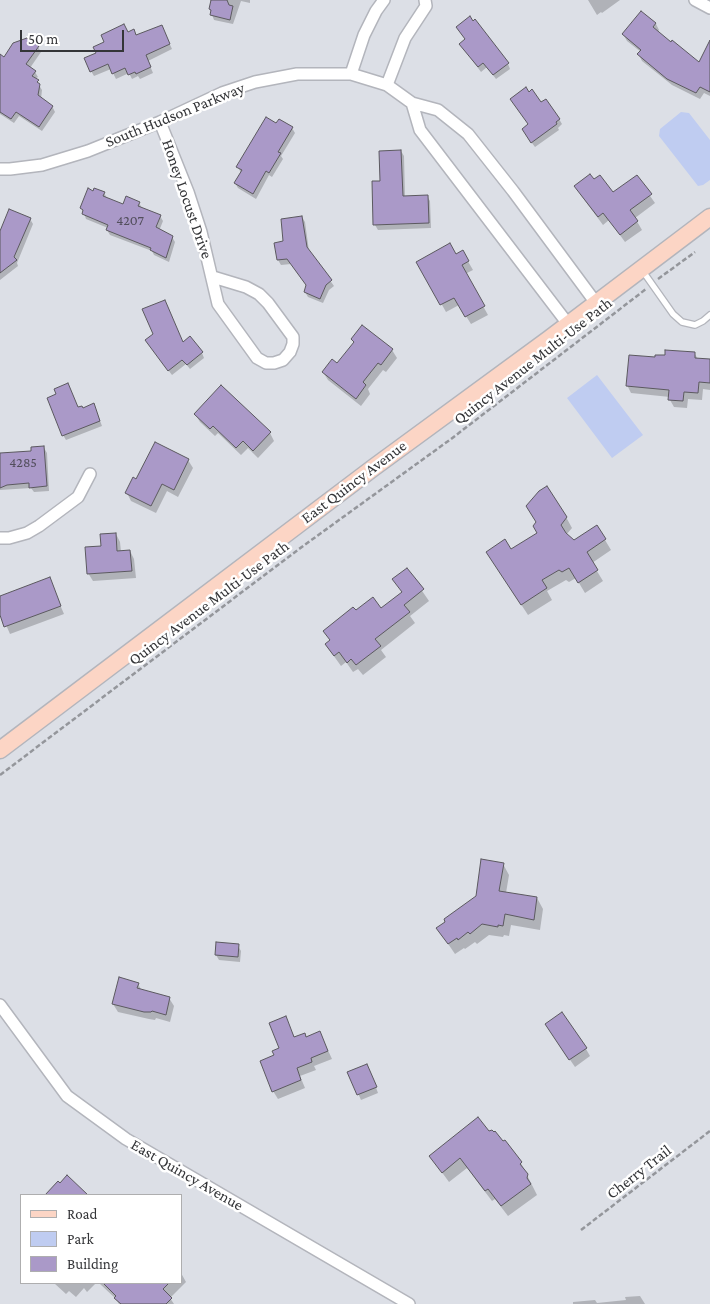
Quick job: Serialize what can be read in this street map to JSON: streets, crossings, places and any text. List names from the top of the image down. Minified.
{"streets":{"street":["South Hudson Parkway","Honey Locust Drive","East Quincy Avenue"],"path":["Quincy Avenue Multi-Use Path","Cherry Trail"]},"crossings":[["South Hudson Parkway","Honey Locust Drive"],["South Hudson Parkway","East Quincy Avenue"]],"house_numbers":["4207","4285"],"legend":["Road","Park","Building"],"scale_bar":"50 m"}
